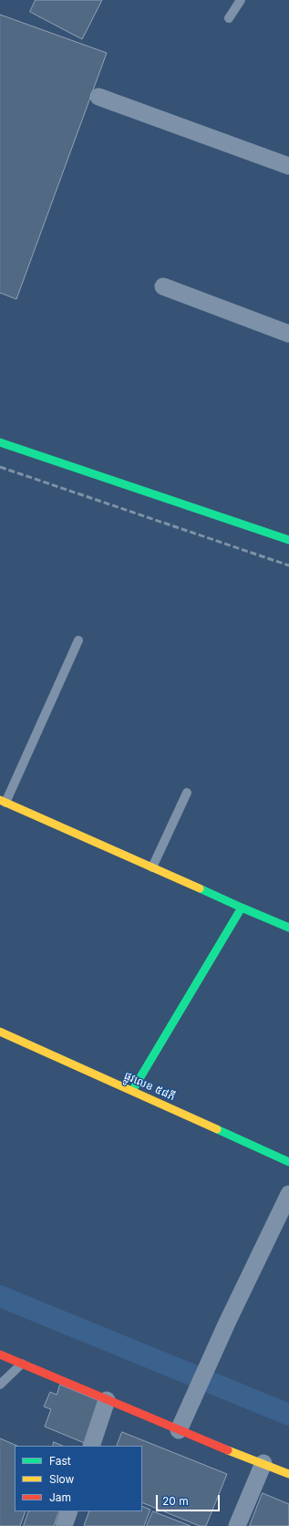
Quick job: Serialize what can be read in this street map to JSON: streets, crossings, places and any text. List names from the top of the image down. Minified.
{"streets":{"street":["ផ្លូវលេខ ៥៨ភី"]},"legend":["Fast","Slow","Jam"],"scale_bar":"20 m"}
